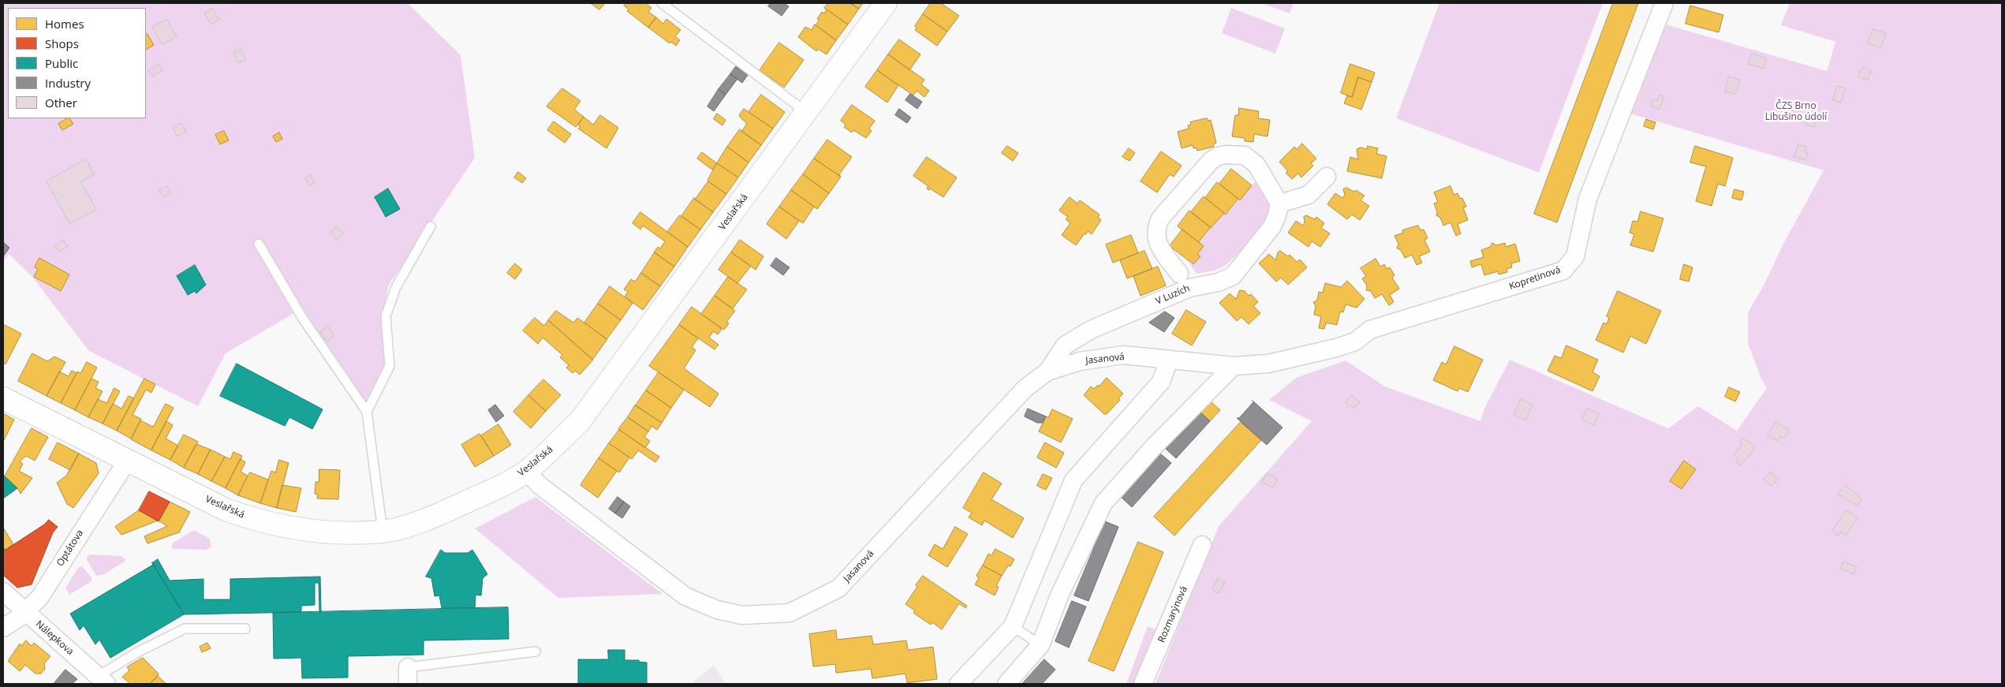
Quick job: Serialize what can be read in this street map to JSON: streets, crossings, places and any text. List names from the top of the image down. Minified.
{"streets":{"street":["Veslařská","Kopretinová","V Luzích","Jasanová","Optátova","Rozmarýnová","Nálepkova"]},"crossings":[["Veslařská","Jasanová"],["Veslařská","Optátova"],["Kopretinová","Jasanová"],["V Luzích","Jasanová"],["Optátova","Nálepkova"]],"parks":["ČZS Brno Libušino údolí"],"legend":["Homes","Shops","Public","Industry","Other"]}
